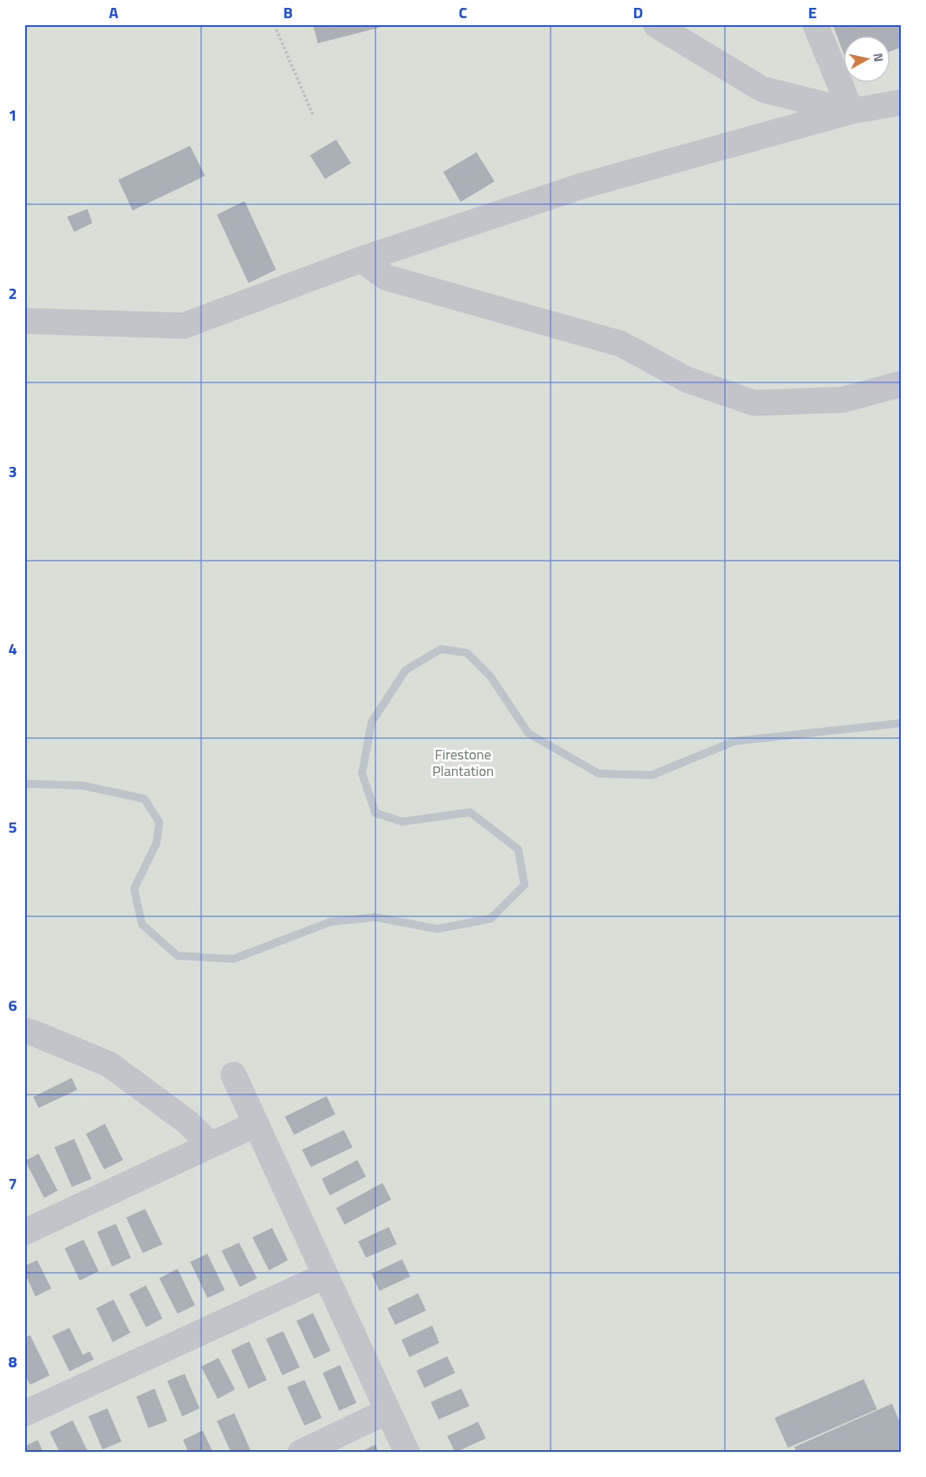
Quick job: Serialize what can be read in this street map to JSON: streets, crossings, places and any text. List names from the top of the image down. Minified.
{"parks":["Firestone Plantation"],"north":"right","grid":{"columns":["A","B","C","D","E"],"rows":["1","2","3","4","5","6","7","8"]}}
